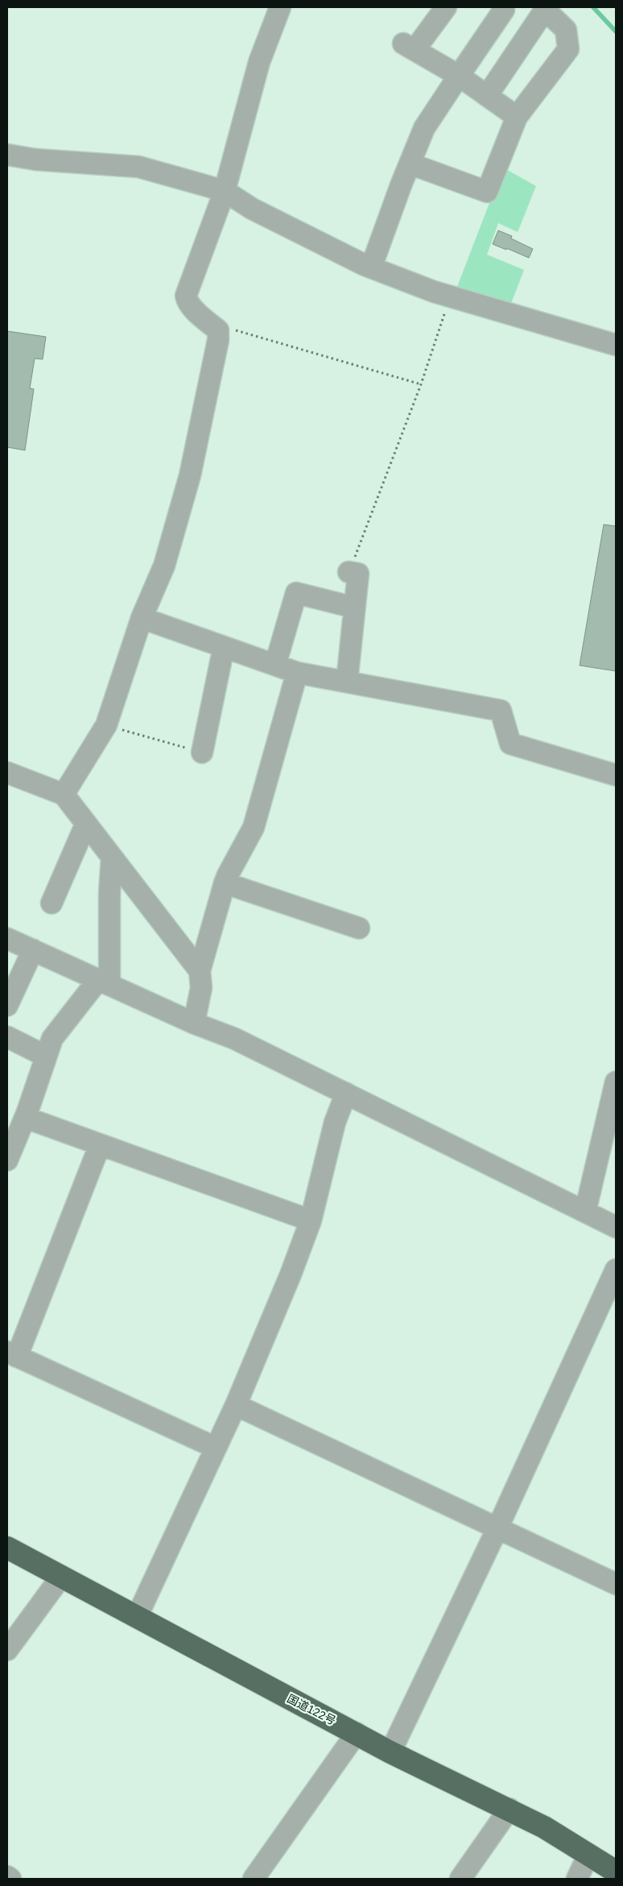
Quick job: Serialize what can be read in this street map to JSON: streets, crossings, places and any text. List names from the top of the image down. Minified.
{"streets":{"highway":["国道122号"]}}
